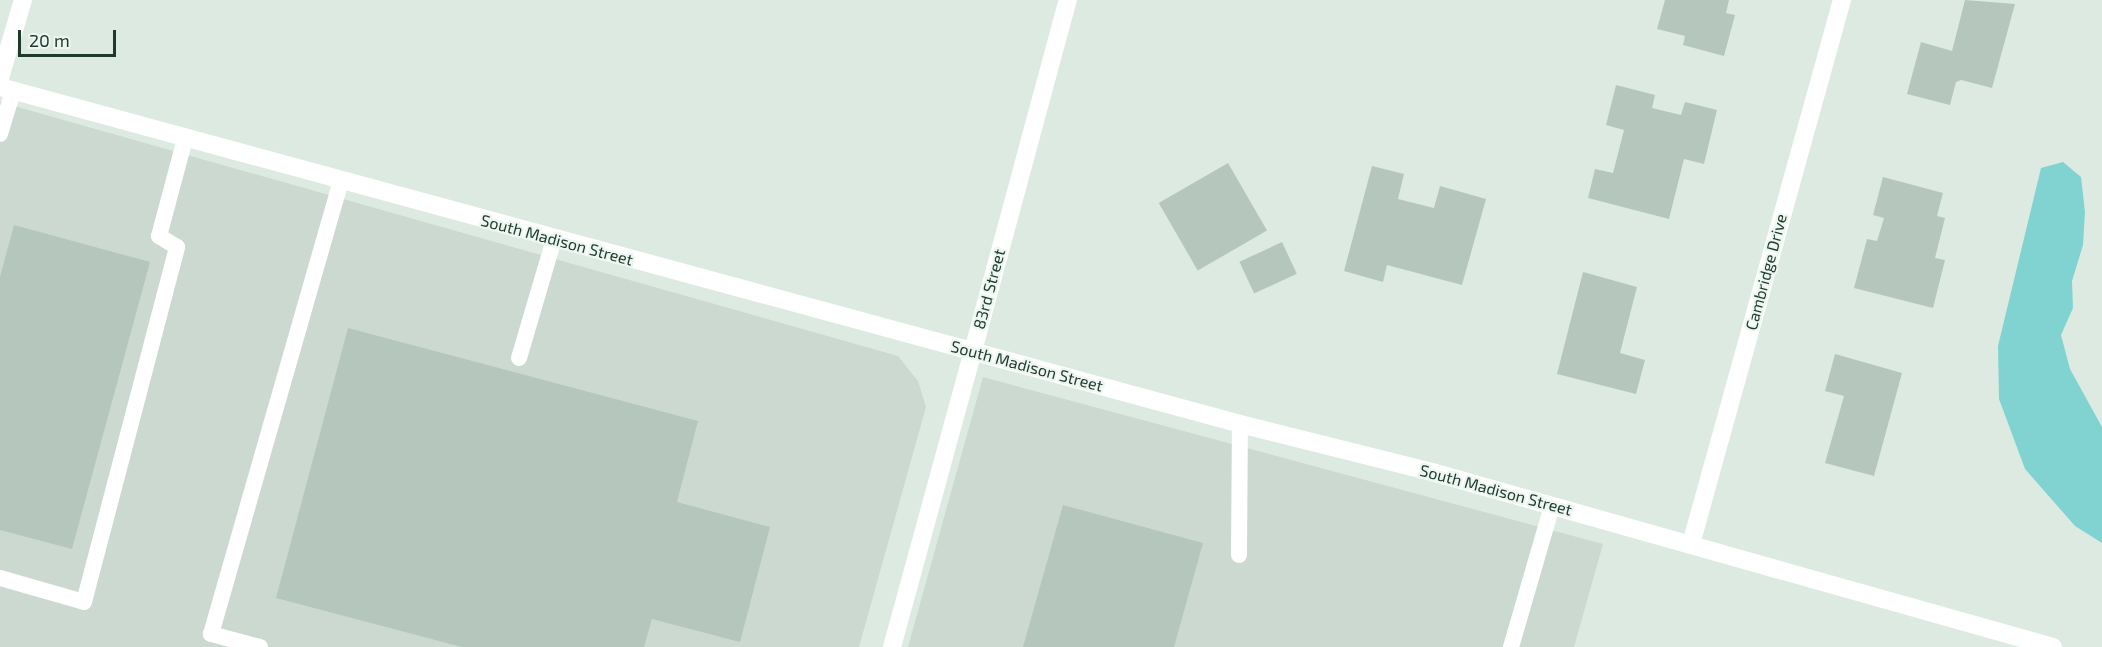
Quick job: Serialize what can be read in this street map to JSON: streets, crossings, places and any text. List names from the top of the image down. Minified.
{"streets":{"street":["South Madison Street","Cambridge Drive","83rd Street"]},"crossings":[["South Madison Street","Cambridge Drive"],["South Madison Street","83rd Street"]],"scale_bar":"20 m"}
